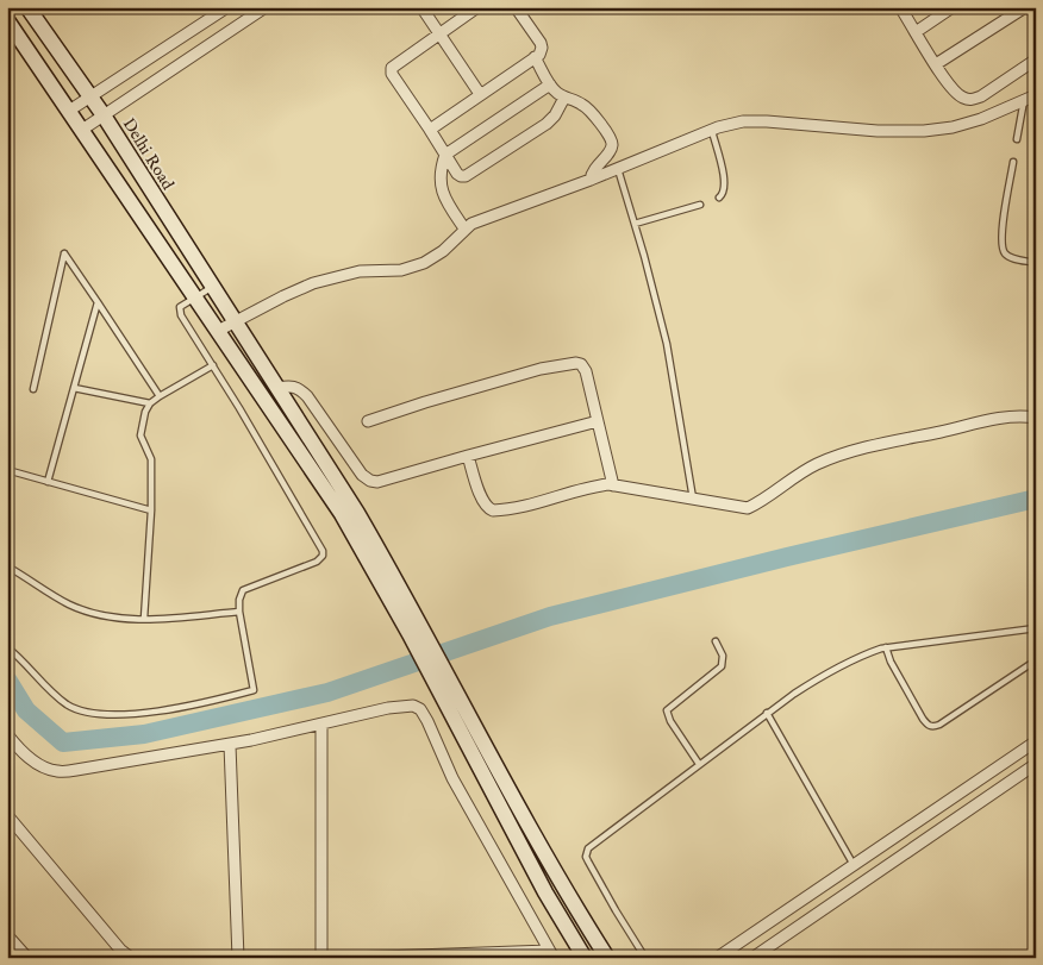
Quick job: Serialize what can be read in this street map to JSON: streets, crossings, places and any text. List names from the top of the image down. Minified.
{"streets":{"main road":["Delhi Road"]}}
